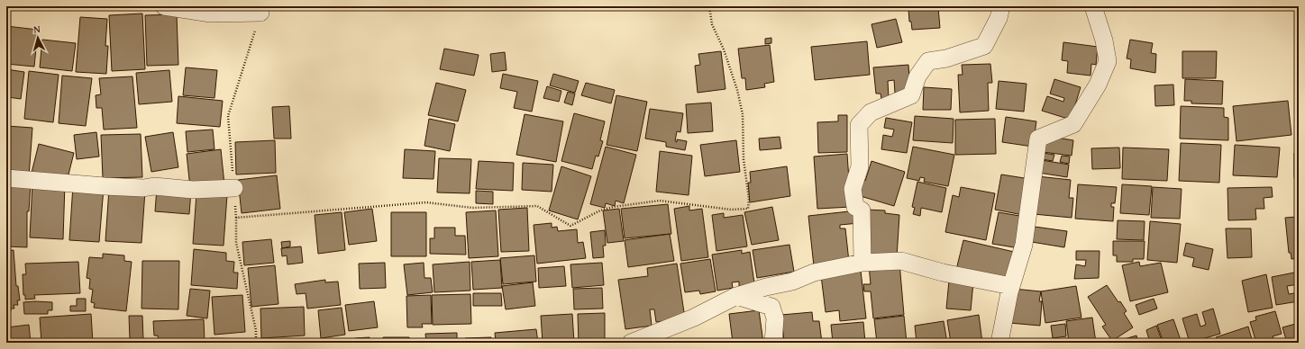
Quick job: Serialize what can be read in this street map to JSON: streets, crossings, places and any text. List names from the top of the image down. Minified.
{"north":"top"}
